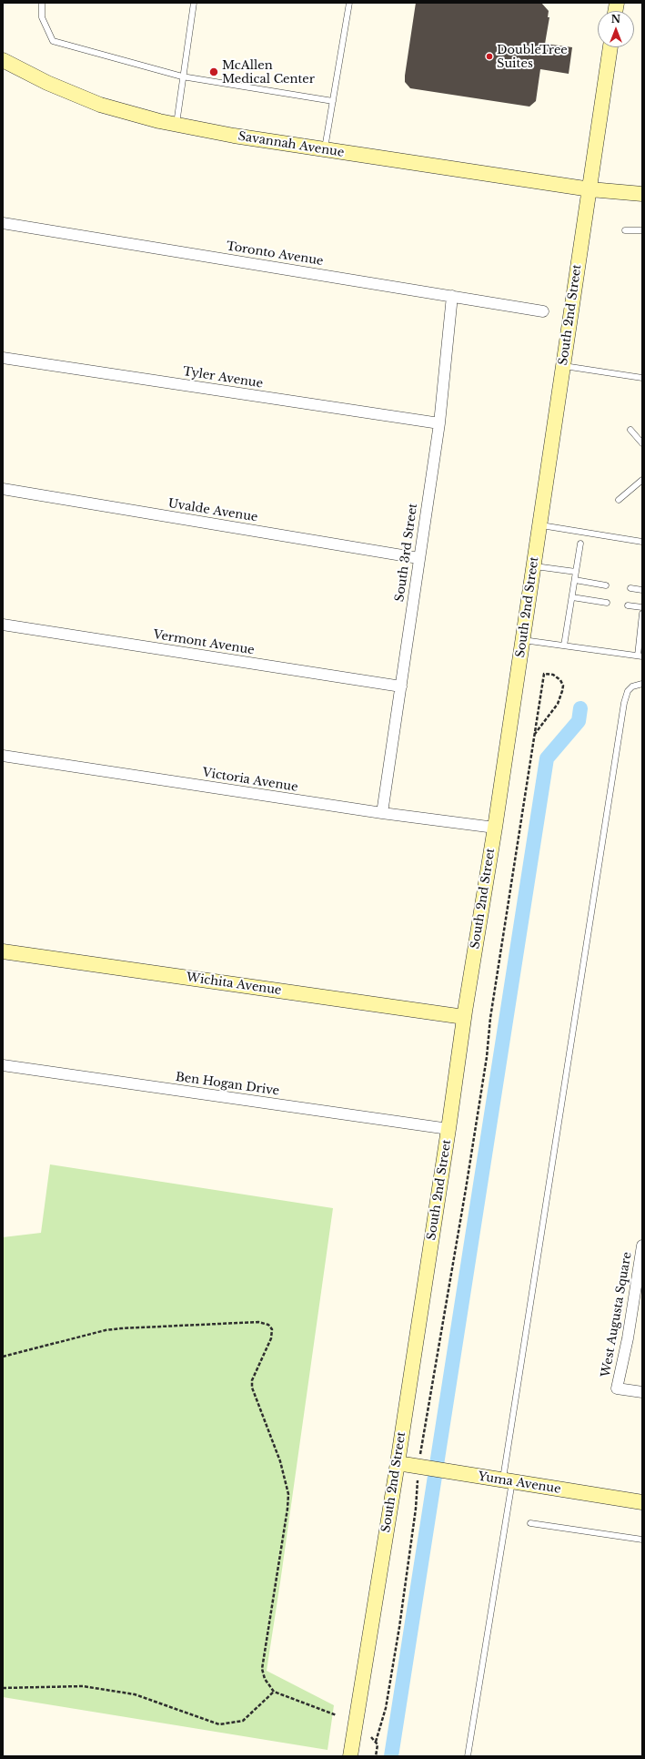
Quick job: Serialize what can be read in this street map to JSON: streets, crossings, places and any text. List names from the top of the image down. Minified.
{"streets":{"main road":["Savannah Avenue","South 2nd Street","Wichita Avenue","Yuma Avenue"],"street":["Toronto Avenue","Tyler Avenue","Uvalde Avenue","South 3rd Street","Vermont Avenue","Victoria Avenue","Ben Hogan Drive","West Augusta Square"]},"crossings":[["Savannah Avenue","South 2nd Street"],["Toronto Avenue","South 3rd Street"],["South 2nd Street","Victoria Avenue"],["South 2nd Street","Wichita Avenue"],["South 2nd Street","Ben Hogan Drive"],["South 2nd Street","Yuma Avenue"],["Tyler Avenue","South 3rd Street"],["Uvalde Avenue","South 3rd Street"],["South 3rd Street","Vermont Avenue"],["South 3rd Street","Victoria Avenue"]],"places":["DoubleTree Suites","McAllen Medical Center"],"north":"top"}
